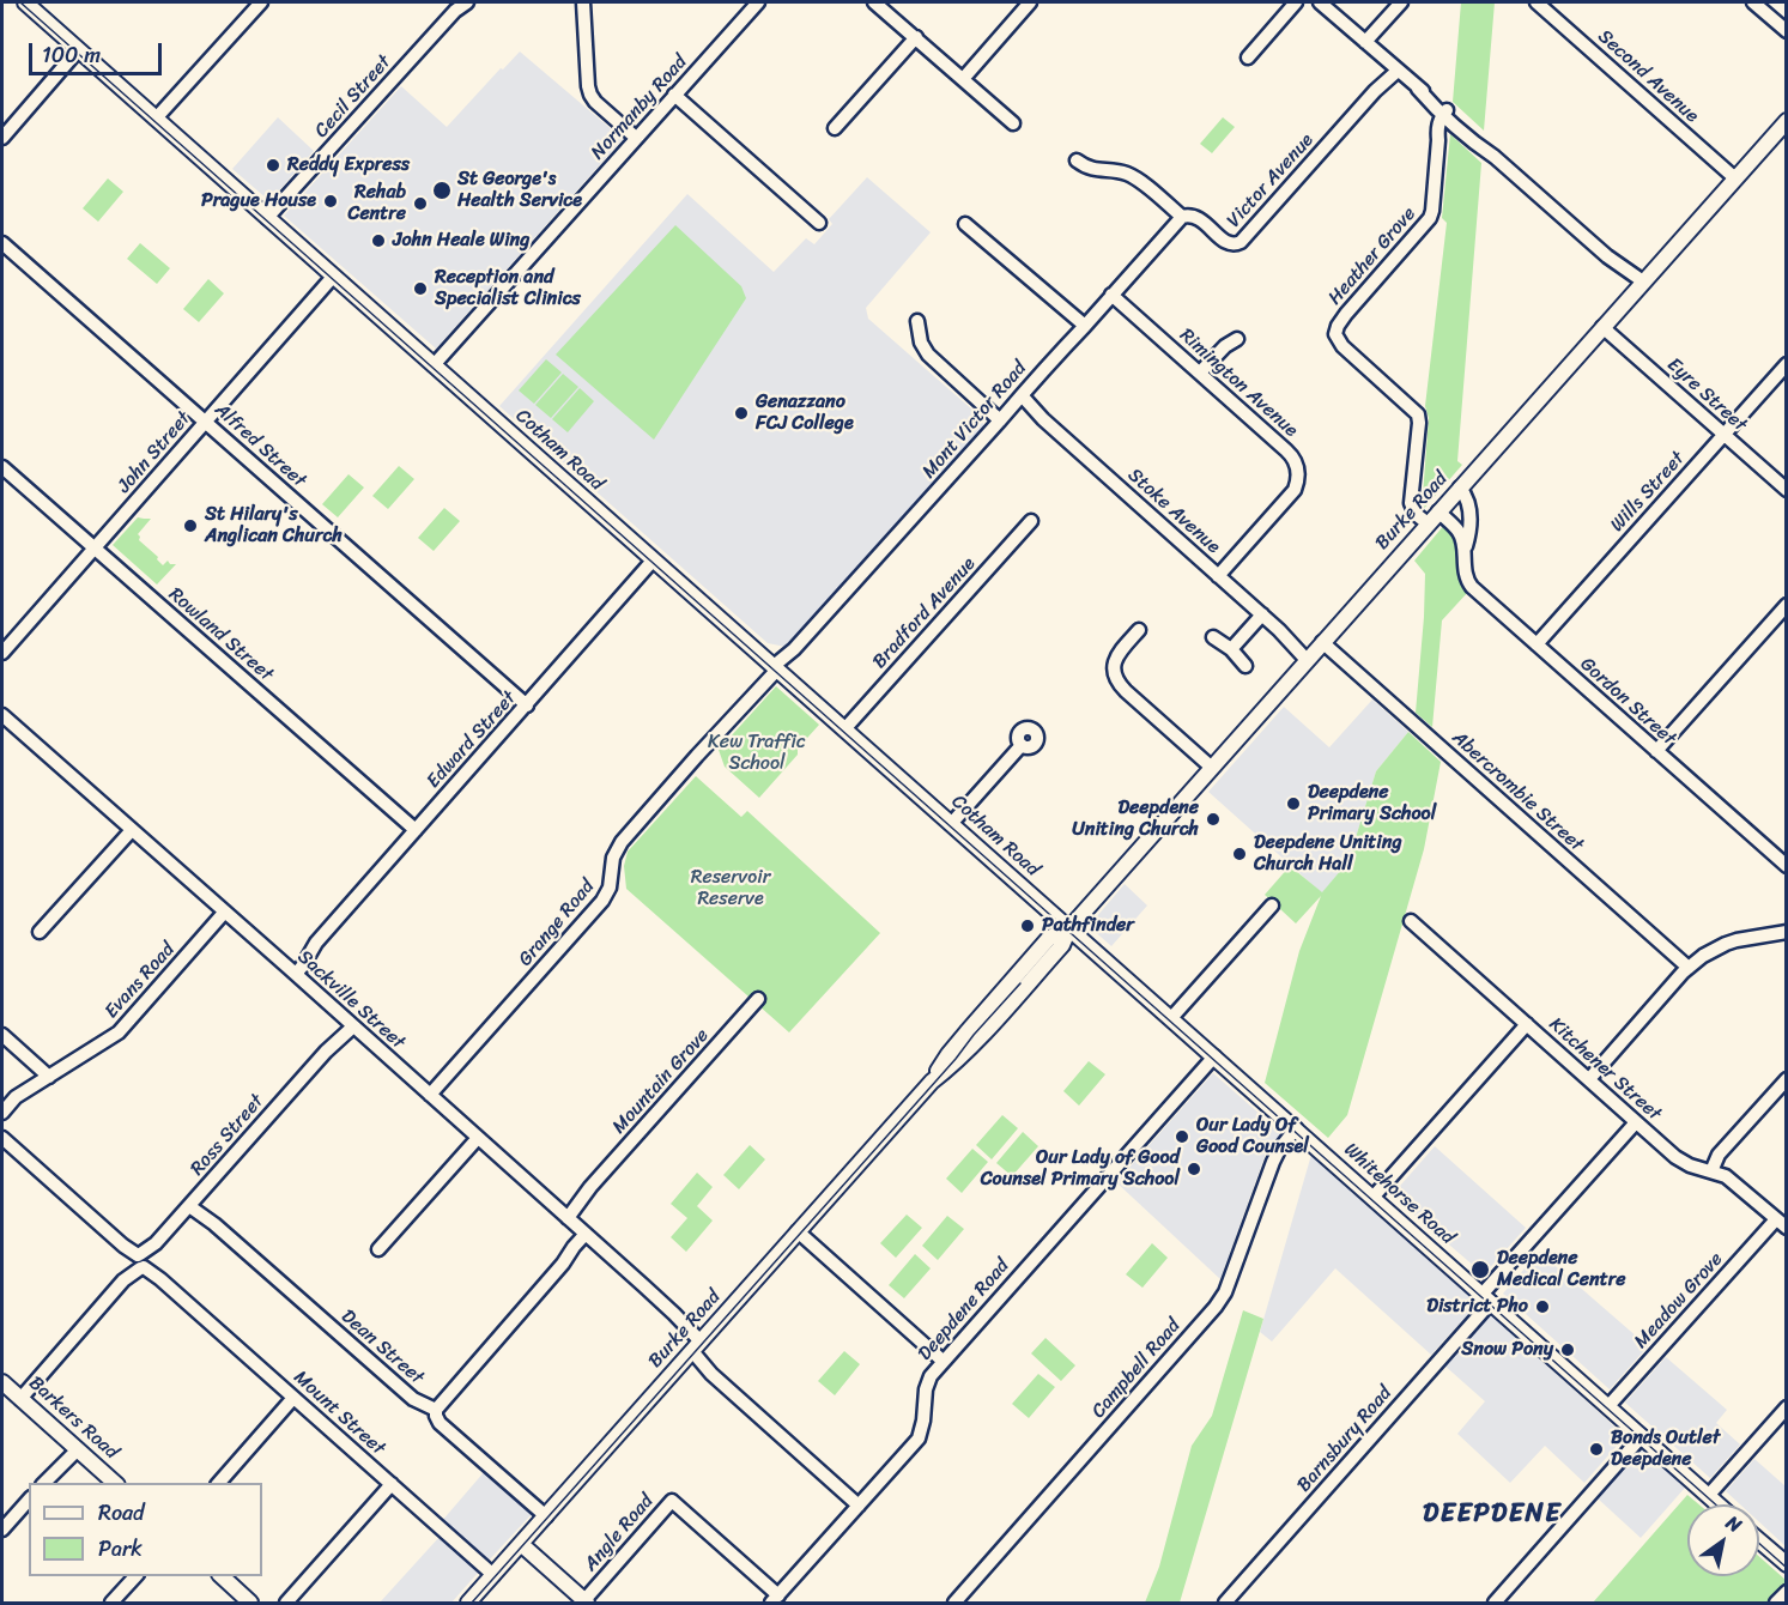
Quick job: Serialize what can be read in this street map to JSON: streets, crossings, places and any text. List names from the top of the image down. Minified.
{"streets":{"main road":["Cotham Road","Burke Road","Whitehorse Road","Barkers Road"],"street":["Second Avenue","Cecil Street","Normanby Road","Victor Avenue","Heather Grove","Rimington Avenue","Eyre Street","Mont Victor Road","Alfred Street","John Street","Wills Street","Stoke Avenue","Bradford Avenue","Rowland Street","Gordon Street","Edward Street","Abercrombie Street","Grange Road","Evans Road","Sackville Street","Kitchener Street","Mountain Grove","Ross Street","Meadow Grove","Deepdene Road","Dean Street","Campbell Road","Mount Street","Barnsbury Road","Angle Road"]},"crossings":[["Second Avenue","Burke Road"],["Cecil Street","Cotham Road"],["Normanby Road","Cotham Road"],["Victor Avenue","Mont Victor Road"],["Heather Grove","Burke Road"],["Heather Grove","Gordon Street"],["Rimington Avenue","Mont Victor Road"],["Rimington Avenue","Stoke Avenue"],["Eyre Street","Wills Street"],["Eyre Street","Burke Road"],["Mont Victor Road","Cotham Road"],["Mont Victor Road","Stoke Avenue"],["Mont Victor Road","Grange Road"],["Alfred Street","John Street"],["Alfred Street","Edward Street"],["Cotham Road","John Street"],["Cotham Road","Burke Road"],["Cotham Road","Bradford Avenue"],["Cotham Road","Edward Street"],["Cotham Road","Grange Road"],["Cotham Road","Whitehorse Road"],["John Street","Rowland Street"],["Wills Street","Gordon Street"],["Stoke Avenue","Burke Road"],["Stoke Avenue","Abercrombie Street"],["Burke Road","Gordon Street"],["Burke Road","Abercrombie Street"],["Burke Road","Sackville Street"],["Burke Road","Whitehorse Road"],["Burke Road","Dean Street"],["Burke Road","Mount Street"],["Rowland Street","Edward Street"],["Edward Street","Sackville Street"],["Grange Road","Sackville Street"],["Evans Road","Sackville Street"],["Sackville Street","Mountain Grove"],["Sackville Street","Ross Street"],["Sackville Street","Deepdene Road"],["Kitchener Street","Meadow Grove"],["Kitchener Street","Barnsbury Road"],["Ross Street","Dean Street"],["Ross Street","Mount Street"],["Ross Street","Barkers Road"],["Whitehorse Road","Meadow Grove"],["Whitehorse Road","Deepdene Road"],["Whitehorse Road","Campbell Road"],["Whitehorse Road","Barnsbury Road"],["Deepdene Road","Angle Road"]],"districts":["DEEPDENE"],"parks":["Kew Traffic School","Reservoir Reserve"],"places":["Reddy Express","St George's Health Service","Prague House","Rehab Centre","John Heale Wing","Reception and Specialist Clinics","Genazzano FCJ College","St Hilary's Anglican Church","Deepdene Primary School","Deepdene Uniting Church","Deepdene Uniting Church Hall","Pathfinder","Our Lady Of Good Counsel","Our Lady of Good Counsel Primary School","Deepdene Medical Centre","District Pho","Snow Pony","Bonds Outlet Deepdene"],"legend":["Road","Park"],"scale_bar":"100 m","north":"top right"}
